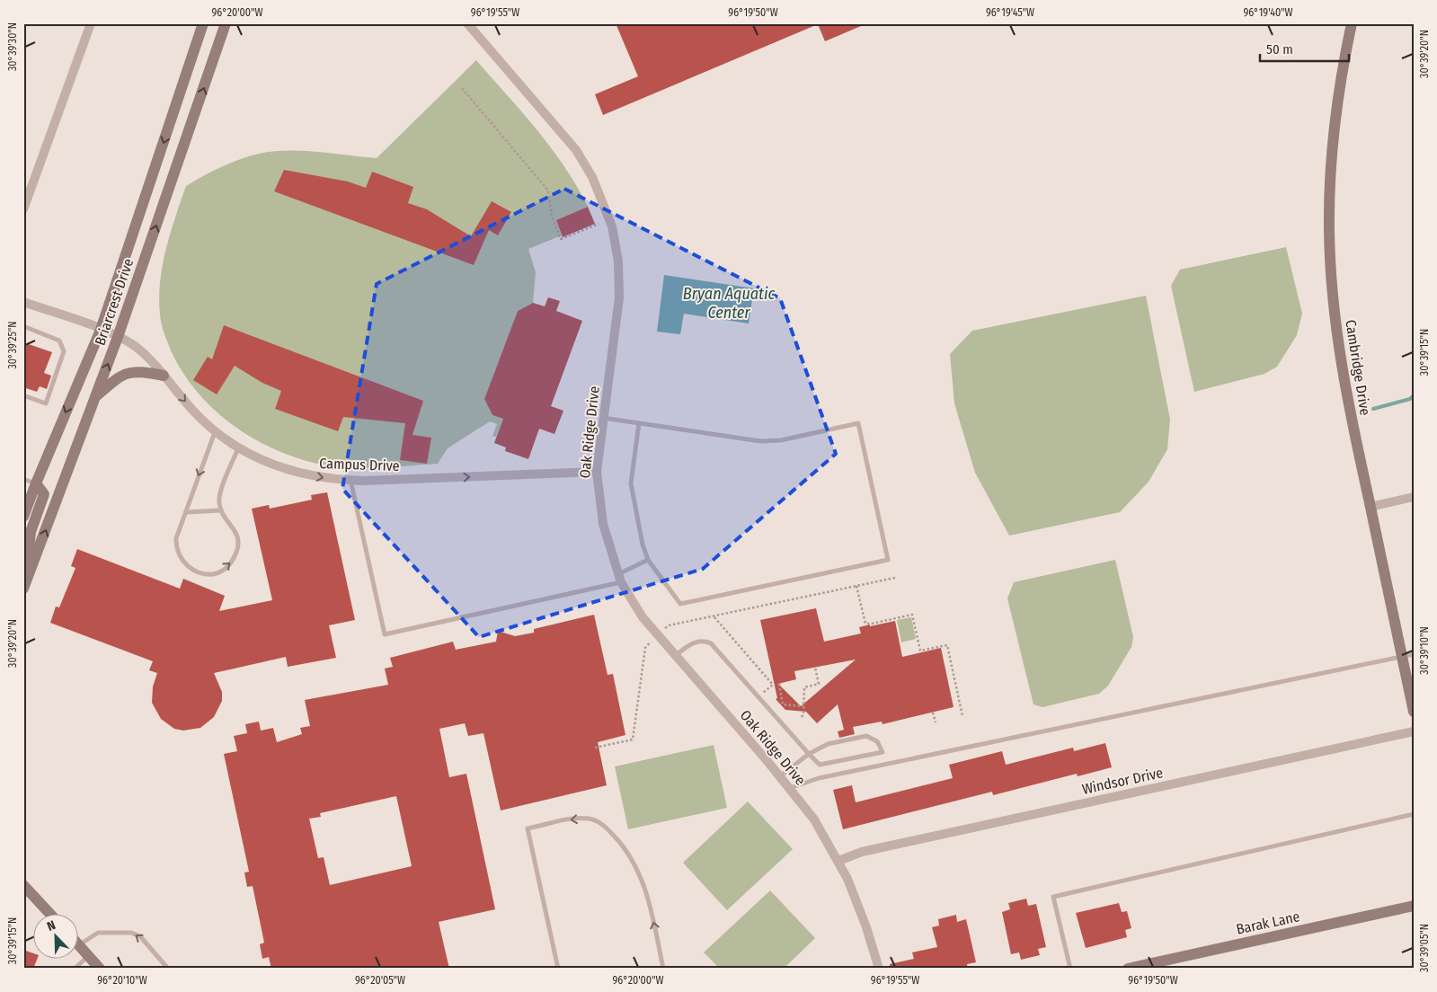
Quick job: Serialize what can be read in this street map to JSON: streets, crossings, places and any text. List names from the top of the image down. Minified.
{"streets":{"main road":["Briarcrest Drive","Cambridge Drive","Barak Lane"],"street":["Oak Ridge Drive","Campus Drive","Windsor Drive"]},"crossings":[["Briarcrest Drive","Campus Drive"],["Oak Ridge Drive","Campus Drive"],["Oak Ridge Drive","Windsor Drive"]],"one_way":["Campus Drive"],"water":["Bryan Aquatic Center"],"scale_bar":"50 m","north":"top left","coordinates":["96°20'00\"W","96°19'55\"W","96°19'50\"W","96°19'45\"W","96°19'40\"W","30°39'30\"N","30°39'20\"N","30°39'25\"N","30°39'15\"N","30°39'10\"N","30°39'05\"N","96°20'10\"W","96°20'05\"W"]}
